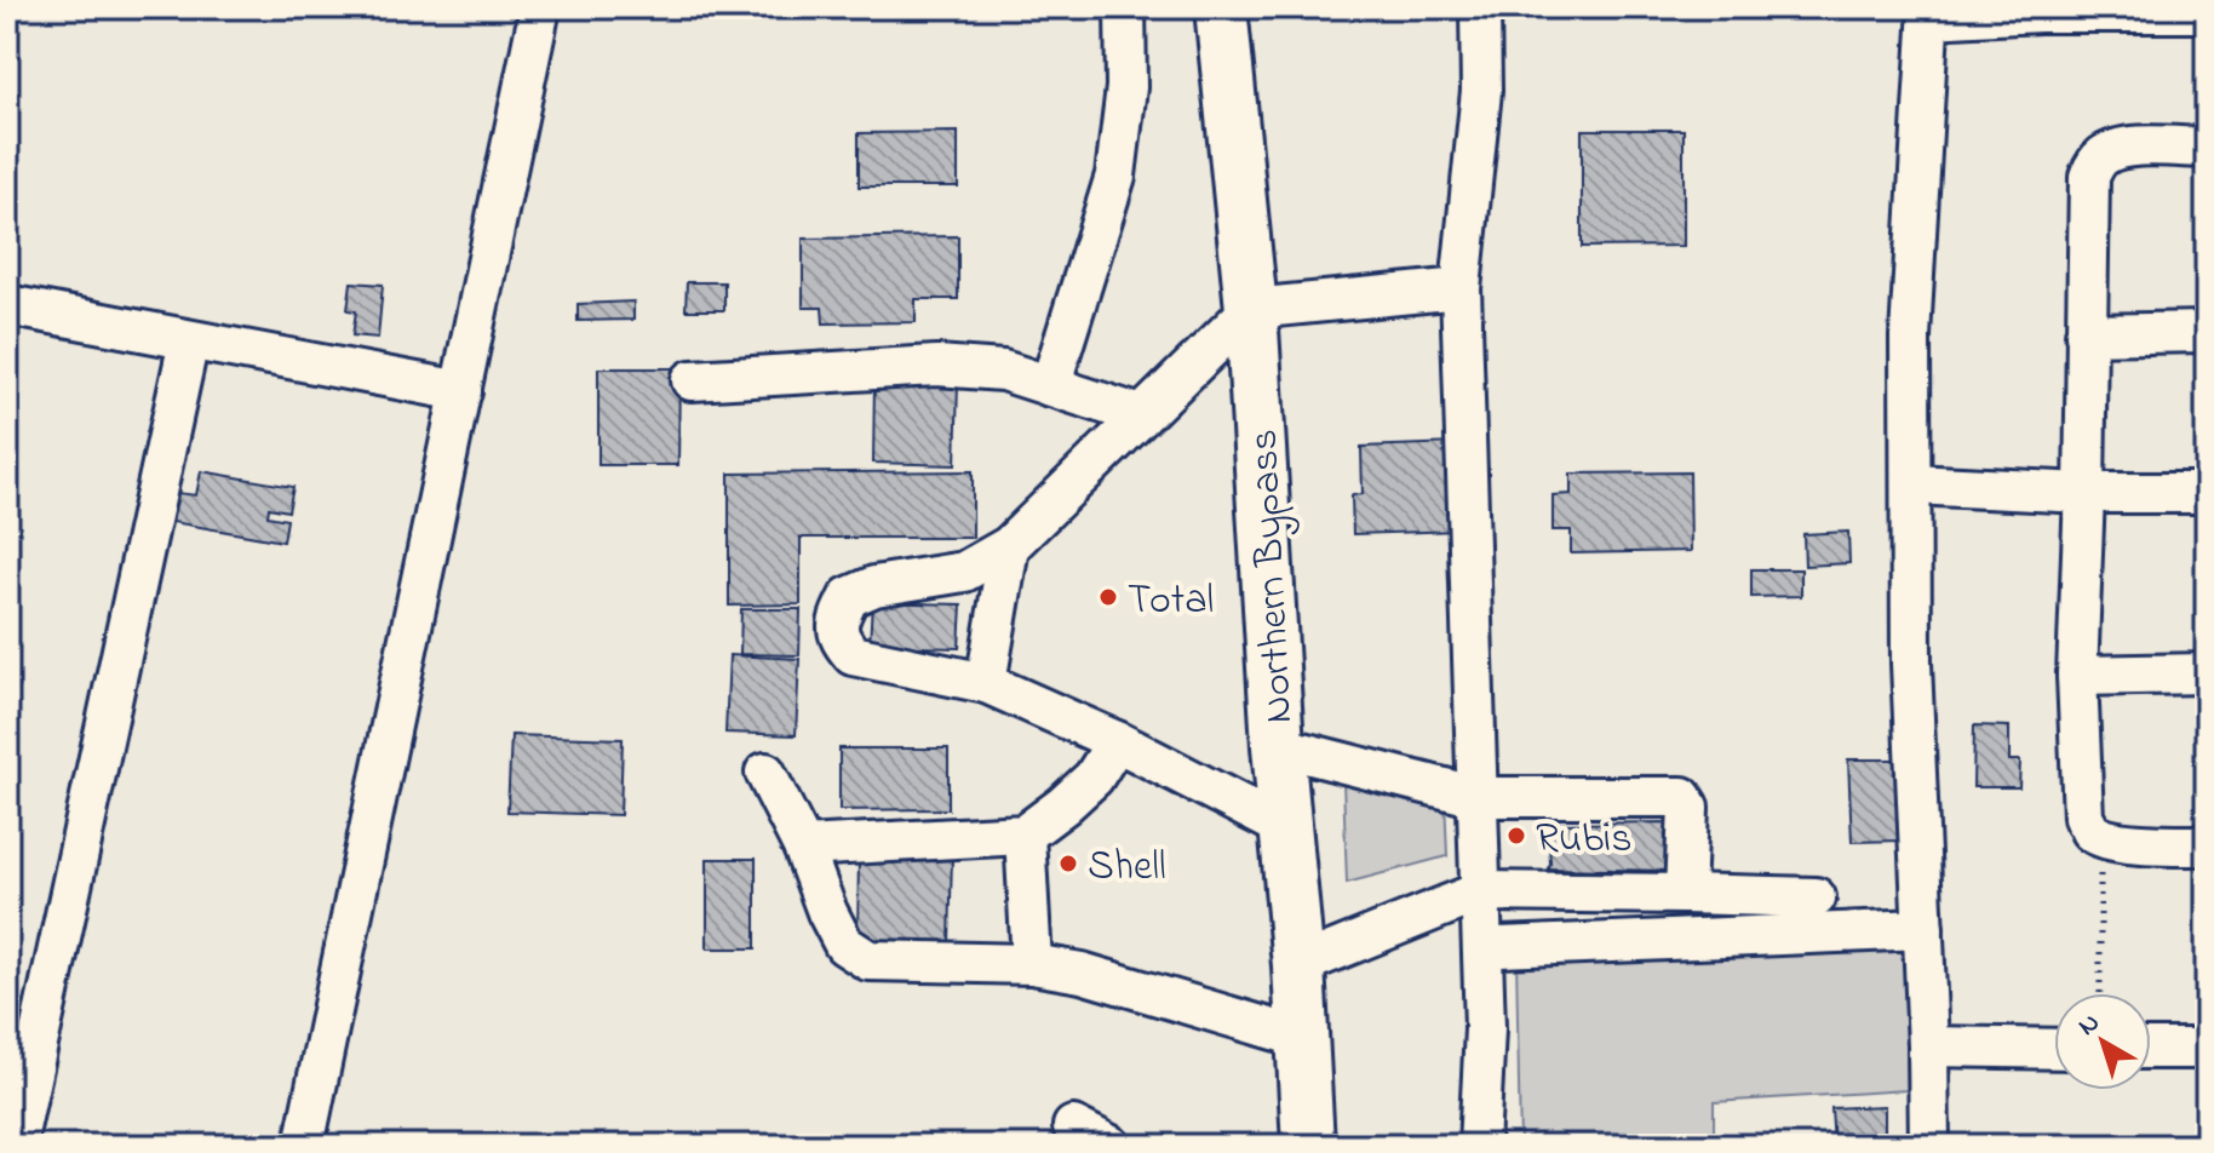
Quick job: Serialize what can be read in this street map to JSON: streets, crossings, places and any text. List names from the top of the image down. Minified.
{"streets":{"main road":["Northern Bypass"]},"places":["Total","Rubis","Shell"],"north":"top left"}
